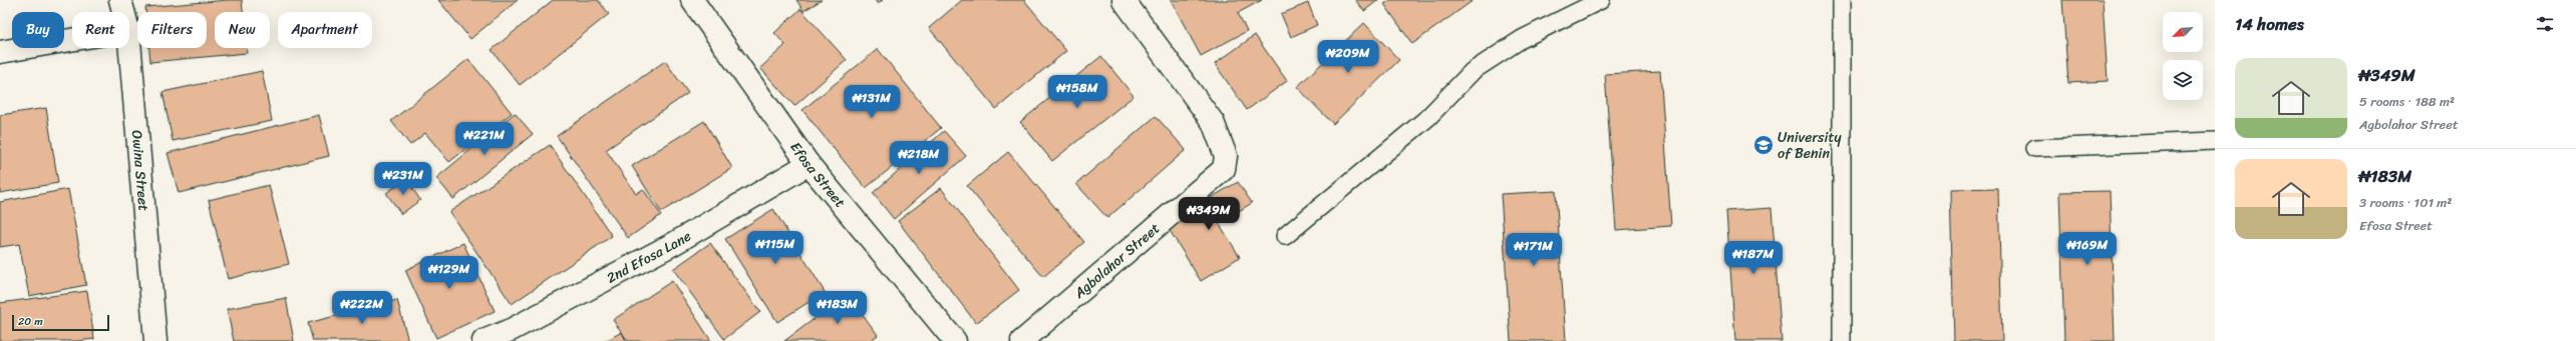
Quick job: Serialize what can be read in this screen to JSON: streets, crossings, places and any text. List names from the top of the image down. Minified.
{"streets":{"street":["Owina Street","Efosa Street","2nd Efosa Lane","Agbolahor Street"]},"crossings":[["Efosa Street","2nd Efosa Lane"]],"places":{"school or university":["University of Benin"]},"scale_bar":"20 m","north":"bottom left","page":{"heading":"14 homes","chip":["Buy","Rent","Filters","New","Apartment"],"price":["₦209M","₦158M","₦131M","₦221M","₦218M","₦231M","₦349M","₦115M","₦169M","₦171M","₦187M","₦129M","₦222M","₦183M"],"list":[{"name":"₦349M","note":"5 rooms · 188 m² · Agbolahor Street"},{"name":"₦183M","note":"3 rooms · 101 m² · Efosa Street"}],"scale":"20 m"}}
